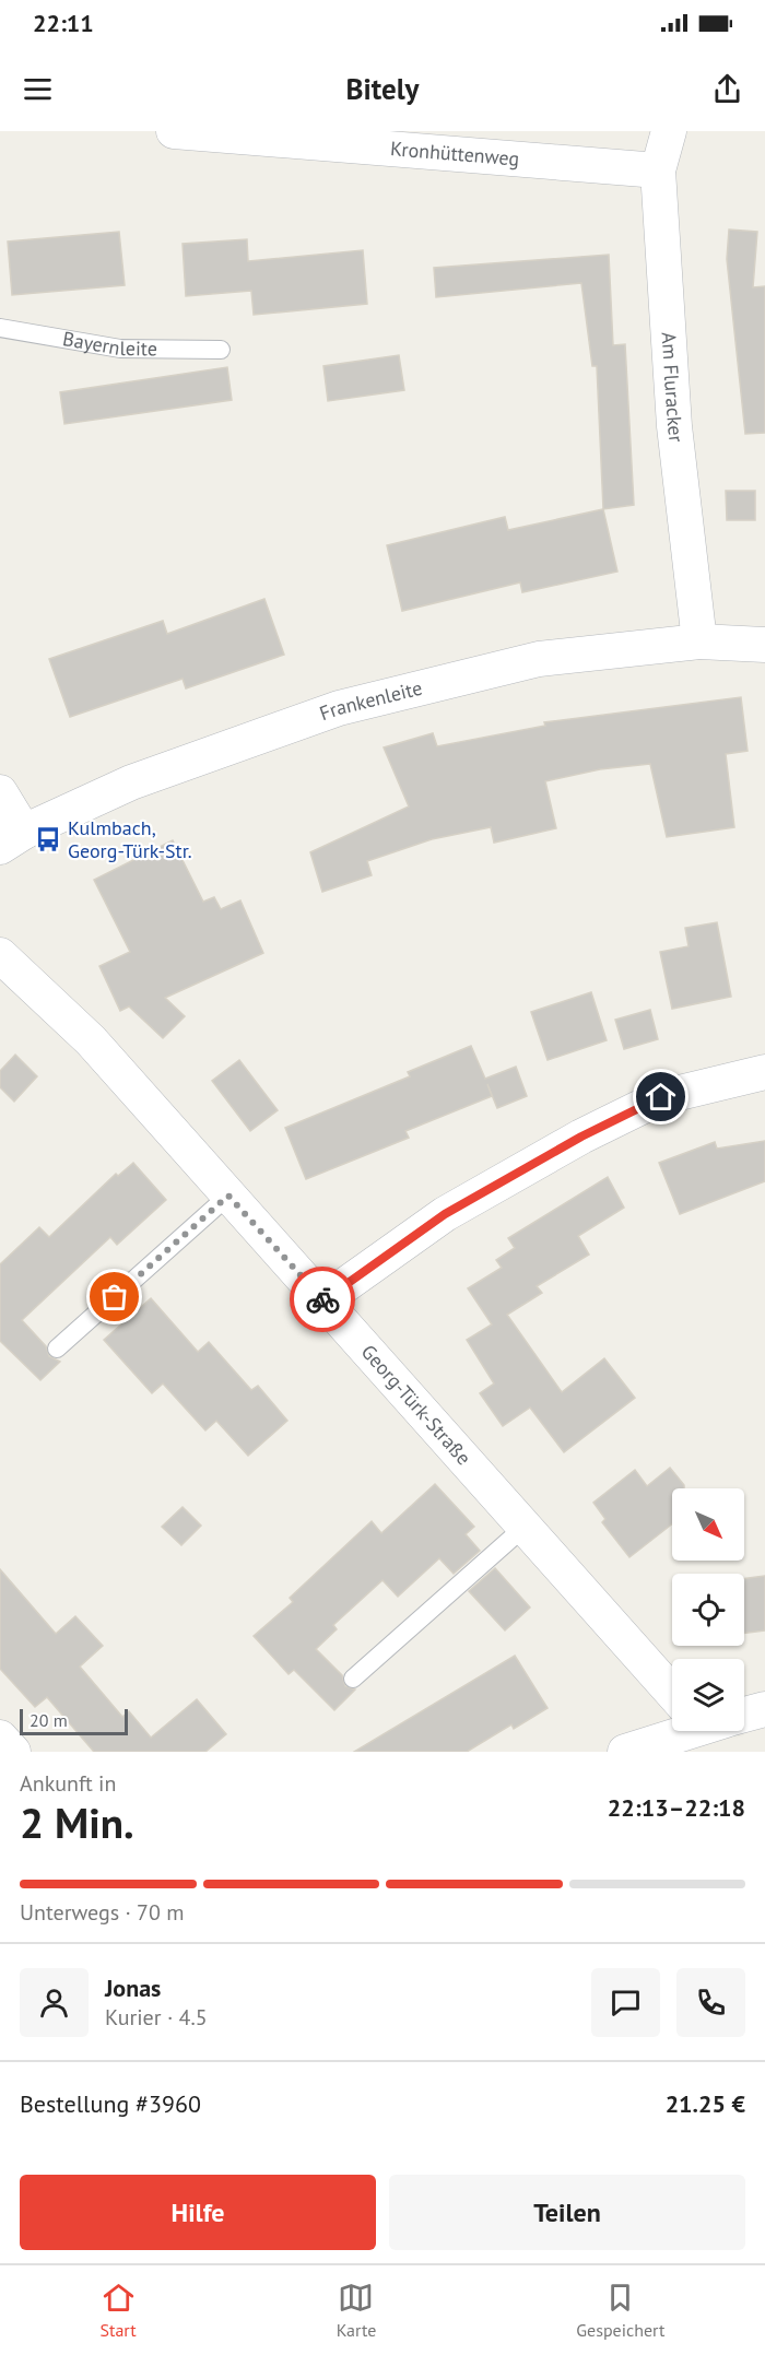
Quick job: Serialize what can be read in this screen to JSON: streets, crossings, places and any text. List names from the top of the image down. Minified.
{"streets":{"street":["Kronhüttenweg","Am Fluracker","Frankenleite","Georg-Türk-Straße"],"lane":["Bayernleite"]},"crossings":[["Kronhüttenweg","Am Fluracker"],["Am Fluracker","Frankenleite"]],"places":{"bus stop":["Kulmbach, Georg-Türk-Str."]},"scale_bar":"20 m","north":"bottom right","page":{"status":"22:11","header":"Bitely","scale":"20 m","heading":["2 Min.","Ankunft in","22:13–22:18"],"panel":["Jonas","Kurier · 4.5","Bestellung #3960","21.25 €"],"bar":"Unterwegs · 70 m","buttons":["Hilfe","Teilen"],"tabs":["Start","Karte","Gespeichert"]}}
